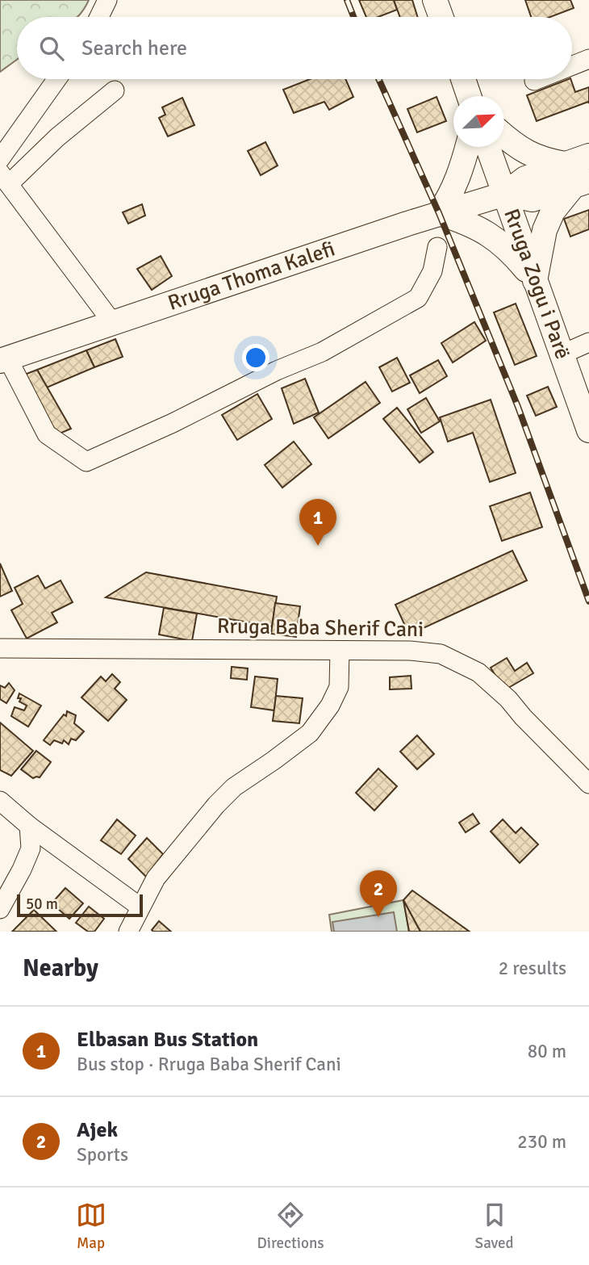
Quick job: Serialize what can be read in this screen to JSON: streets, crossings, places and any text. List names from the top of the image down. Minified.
{"streets":{"main road":["Rruga Thoma Kalefi","Rruga Zogu i Parë"],"street":["Rruga Baba Sherif Cani"]},"crossings":[["Rruga Thoma Kalefi","Rruga Zogu i Parë"]],"scale_bar":"50 m","north":"top right","page":{"search":"Search here","pins":["1","2"],"scale":"50 m","heading":["Nearby","2 results"],"list":[{"mark":"1","name":"Elbasan Bus Station","note":"Bus stop · Rruga Baba Sherif Cani","value":"80 m"},{"mark":"2","name":"Ajek","note":"Sports","value":"230 m"}],"nav":["Map","Directions","Saved"]}}
